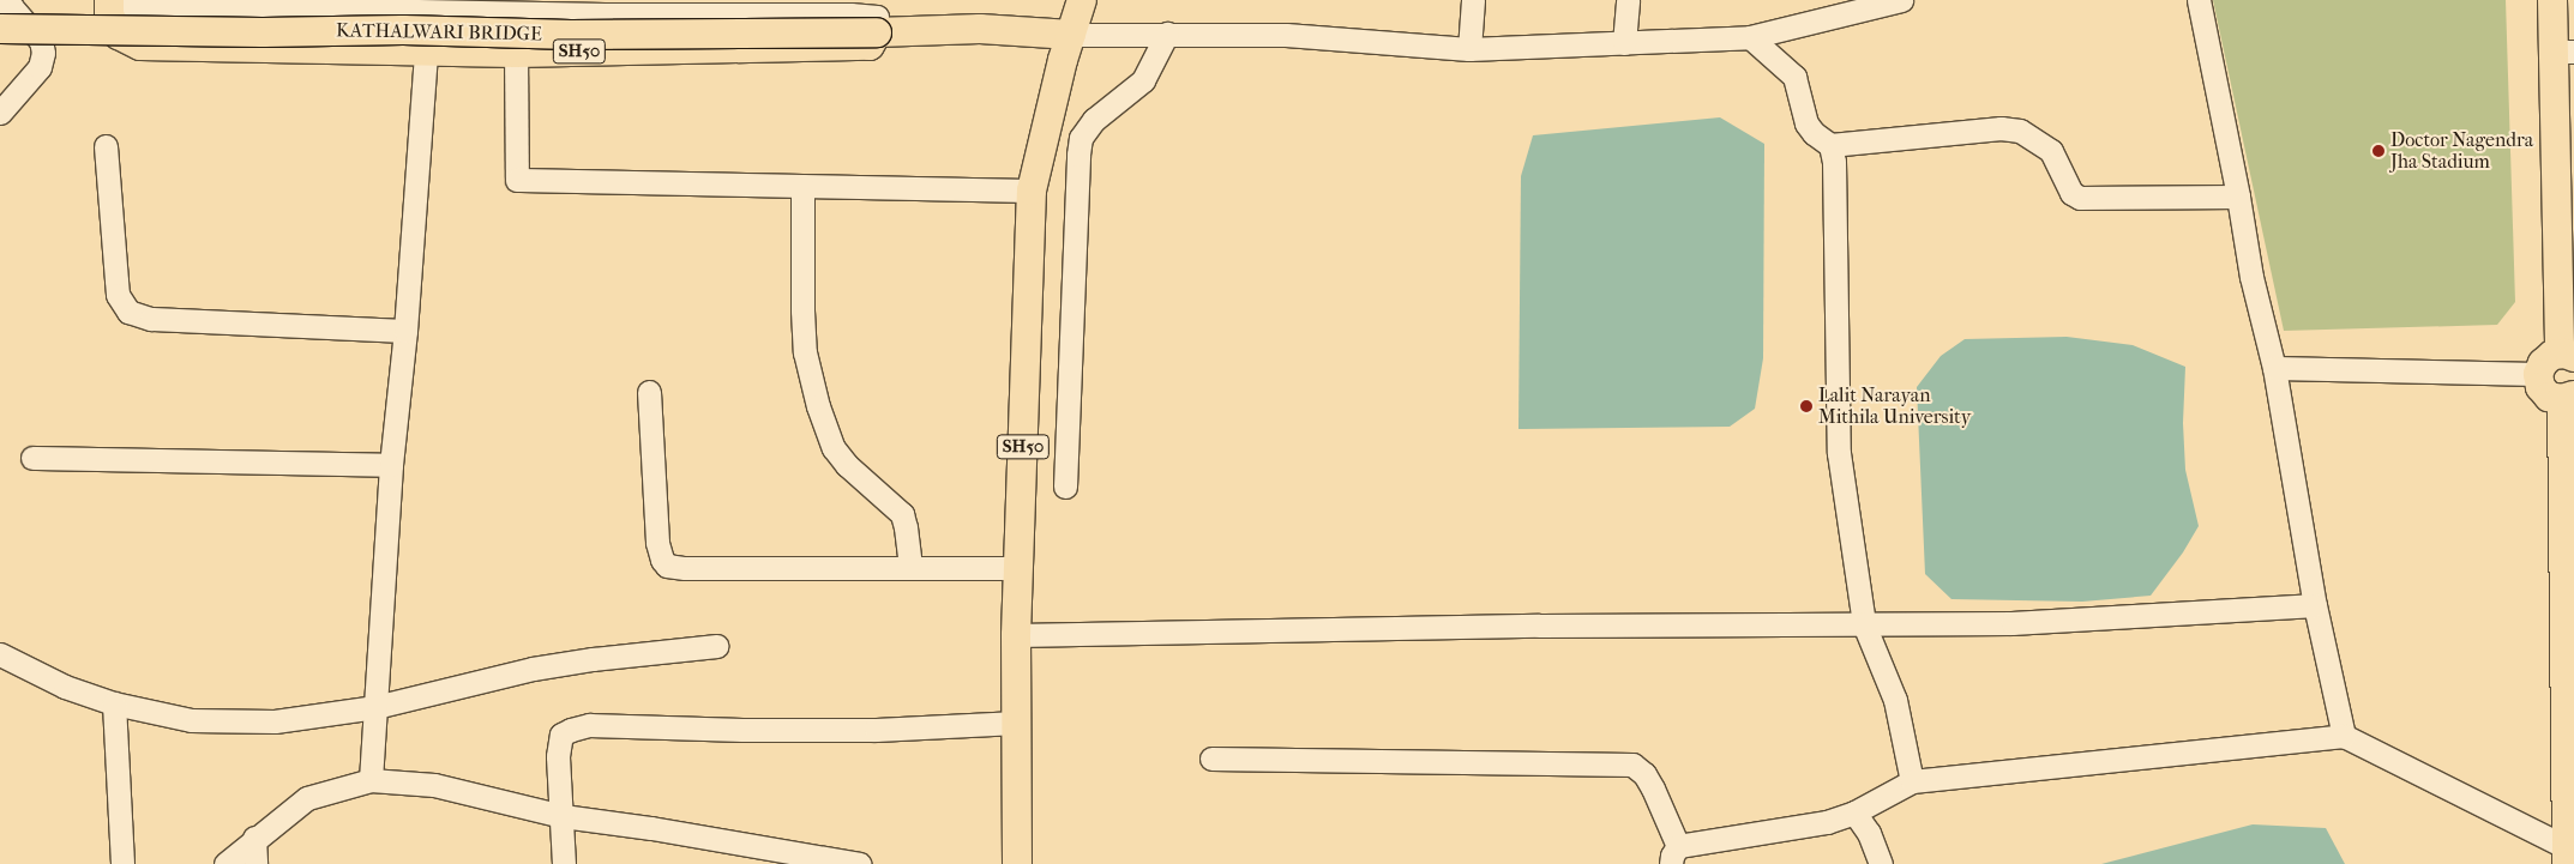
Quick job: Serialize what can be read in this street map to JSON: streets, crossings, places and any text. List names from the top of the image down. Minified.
{"streets":{"main road":["KATHALWARI BRIDGE","SH50"]},"crossings":[["KATHALWARI BRIDGE","SH50"]],"places":["Doctor Nagendra Jha Stadium","Lalit Narayan Mithila University"]}
